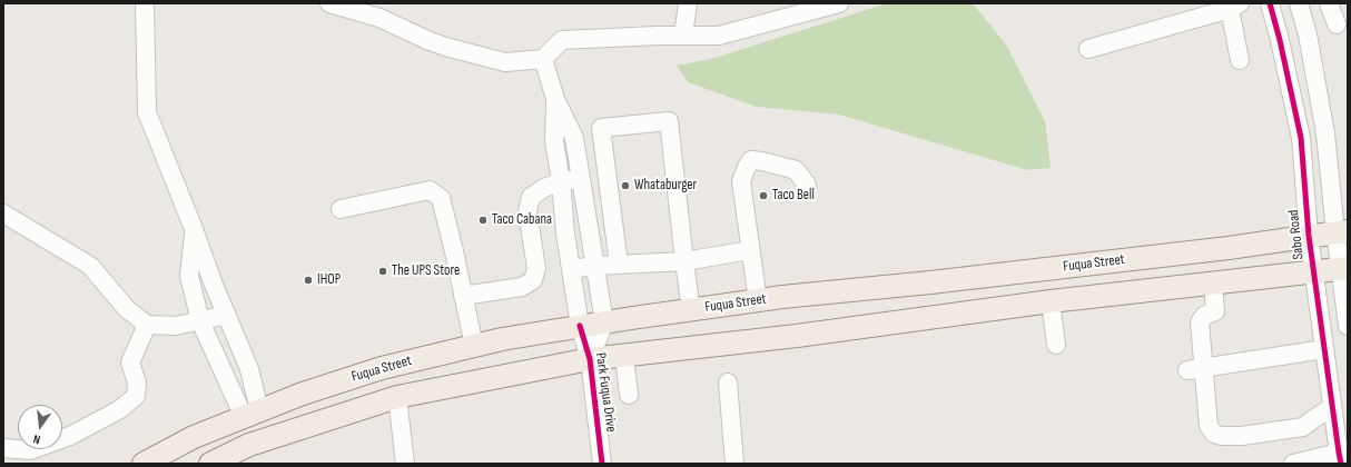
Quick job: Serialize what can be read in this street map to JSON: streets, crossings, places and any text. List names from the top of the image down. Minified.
{"streets":{"main road":["Fuqua Street"],"street":["Sabo Road","Park Fuqua Drive"]},"crossings":[["Sabo Road","Fuqua Street"],["Fuqua Street","Park Fuqua Drive"]],"places":["Whataburger","Taco Bell","Taco Cabana","The UPS Store","IHOP"],"north":"bottom"}
